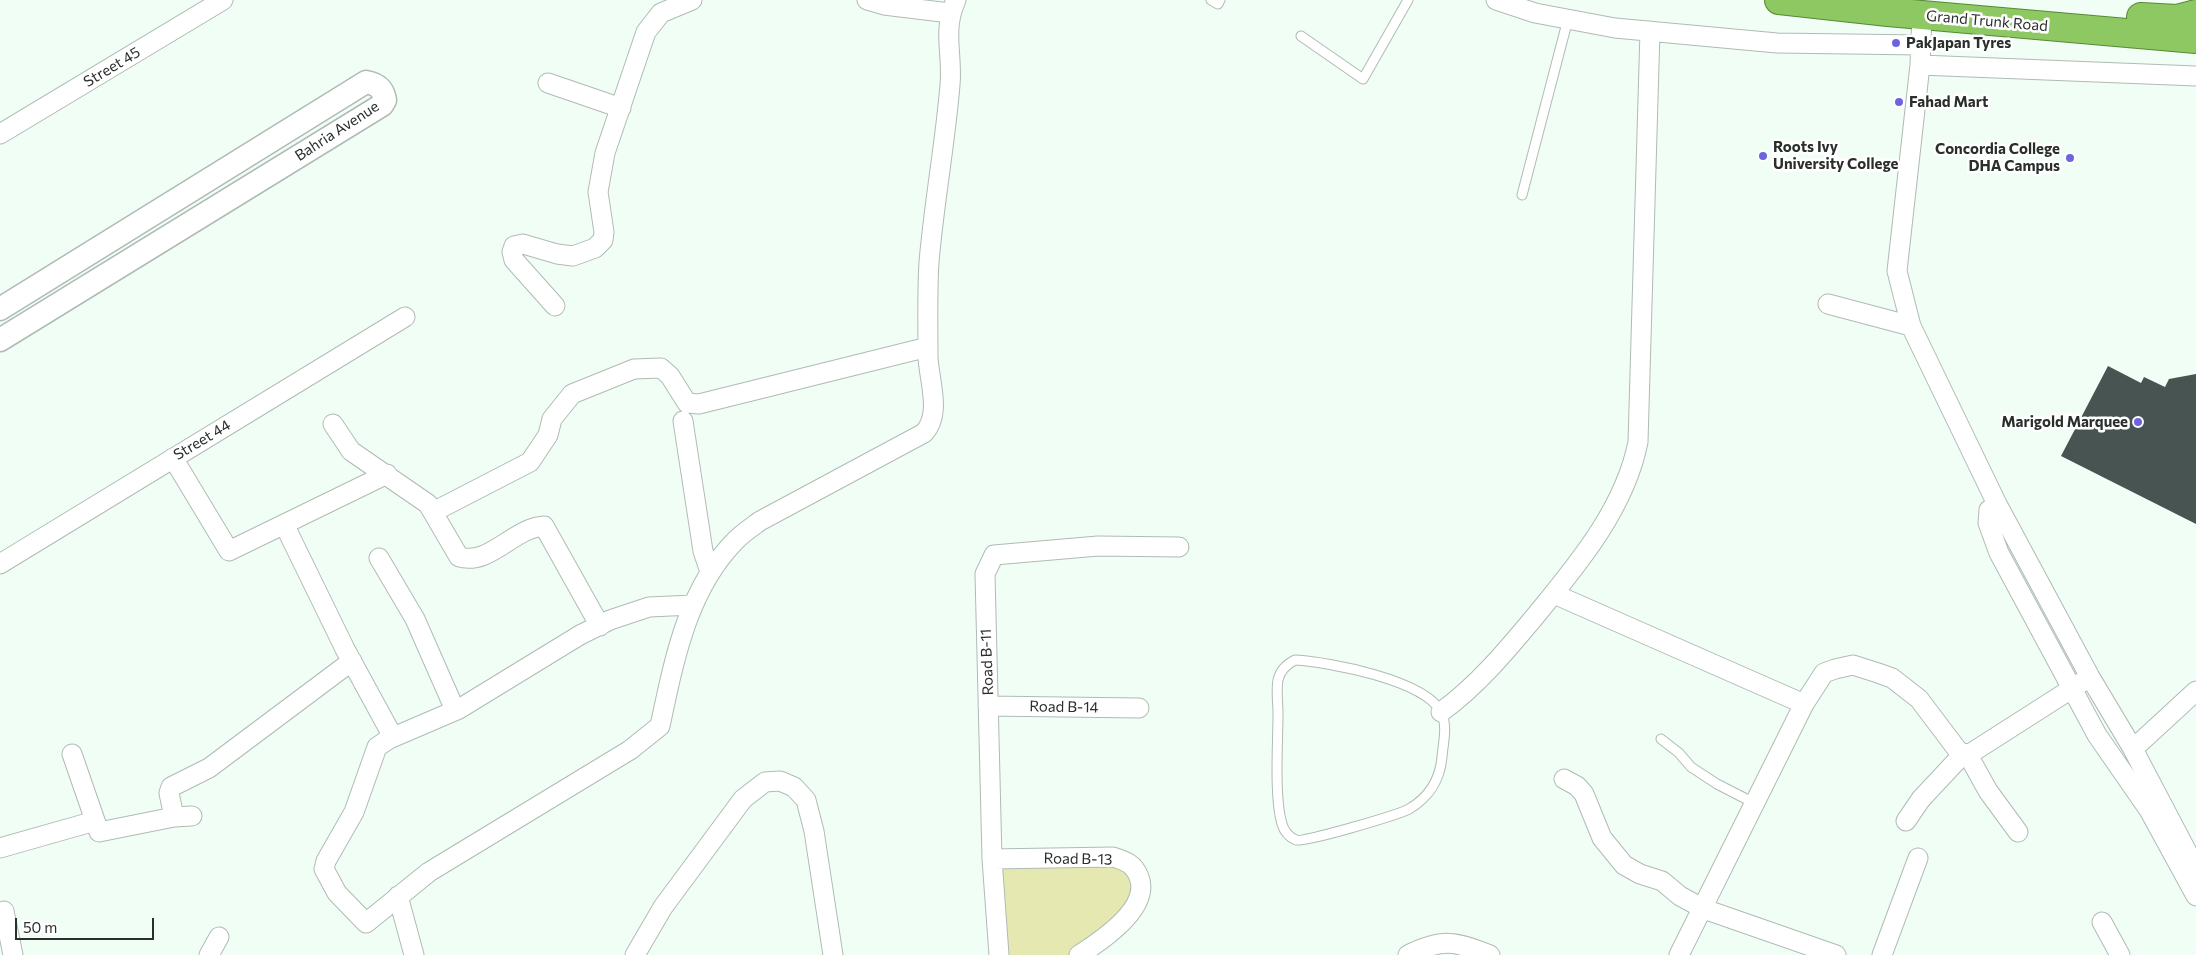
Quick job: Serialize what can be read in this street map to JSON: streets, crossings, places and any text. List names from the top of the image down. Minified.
{"streets":{"highway":["Grand Trunk Road"],"street":["Street 45","Bahria Avenue","Street 44","Road B-11","Road B-14","Road B-13"]},"crossings":[["Road B-11","Road B-14"],["Road B-11","Road B-13"]],"places":["PakJapan Tyres","Fahad Mart","Roots Ivy University College","Concordia College DHA Campus","Marigold Marquee"],"scale_bar":"50 m"}
